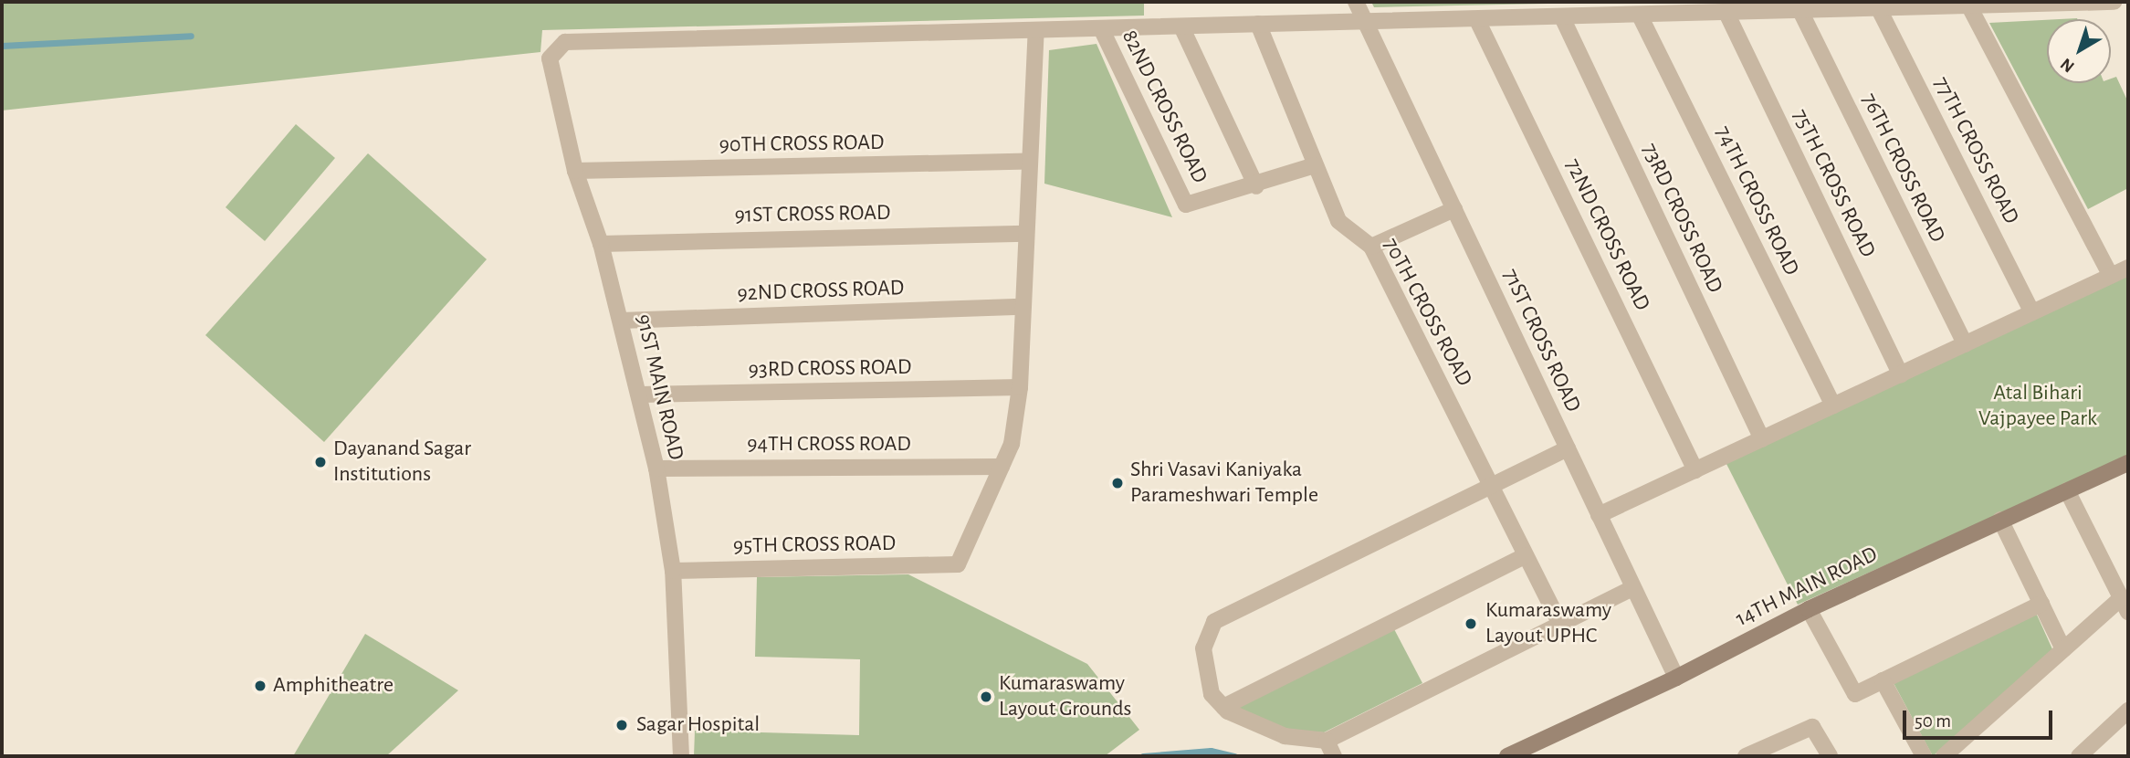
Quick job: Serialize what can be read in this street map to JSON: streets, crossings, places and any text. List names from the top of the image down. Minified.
{"streets":{"main road":["14TH MAIN ROAD"],"street":["82ND CROSS ROAD","90TH CROSS ROAD","77TH CROSS ROAD","76TH CROSS ROAD","75TH CROSS ROAD","74TH CROSS ROAD","91ST CROSS ROAD","73RD CROSS ROAD","72ND CROSS ROAD","92ND CROSS ROAD","70TH CROSS ROAD","71ST CROSS ROAD","93RD CROSS ROAD","91ST MAIN ROAD","94TH CROSS ROAD","95TH CROSS ROAD"]},"crossings":[["90TH CROSS ROAD","91ST MAIN ROAD"],["91ST CROSS ROAD","91ST MAIN ROAD"],["92ND CROSS ROAD","91ST MAIN ROAD"],["71ST CROSS ROAD","14TH MAIN ROAD"],["93RD CROSS ROAD","91ST MAIN ROAD"],["91ST MAIN ROAD","94TH CROSS ROAD"],["91ST MAIN ROAD","95TH CROSS ROAD"],["94TH CROSS ROAD","95TH CROSS ROAD"]],"parks":["Atal Bihari Vajpayee Park"],"places":["Dayanand Sagar Institutions","Shri Vasavi Kaniyaka Parameshwari Temple","Kumaraswamy Layout UPHC","Amphitheatre","Kumaraswamy Layout Grounds","Sagar Hospital"],"scale_bar":"50 m","north":"bottom left"}
